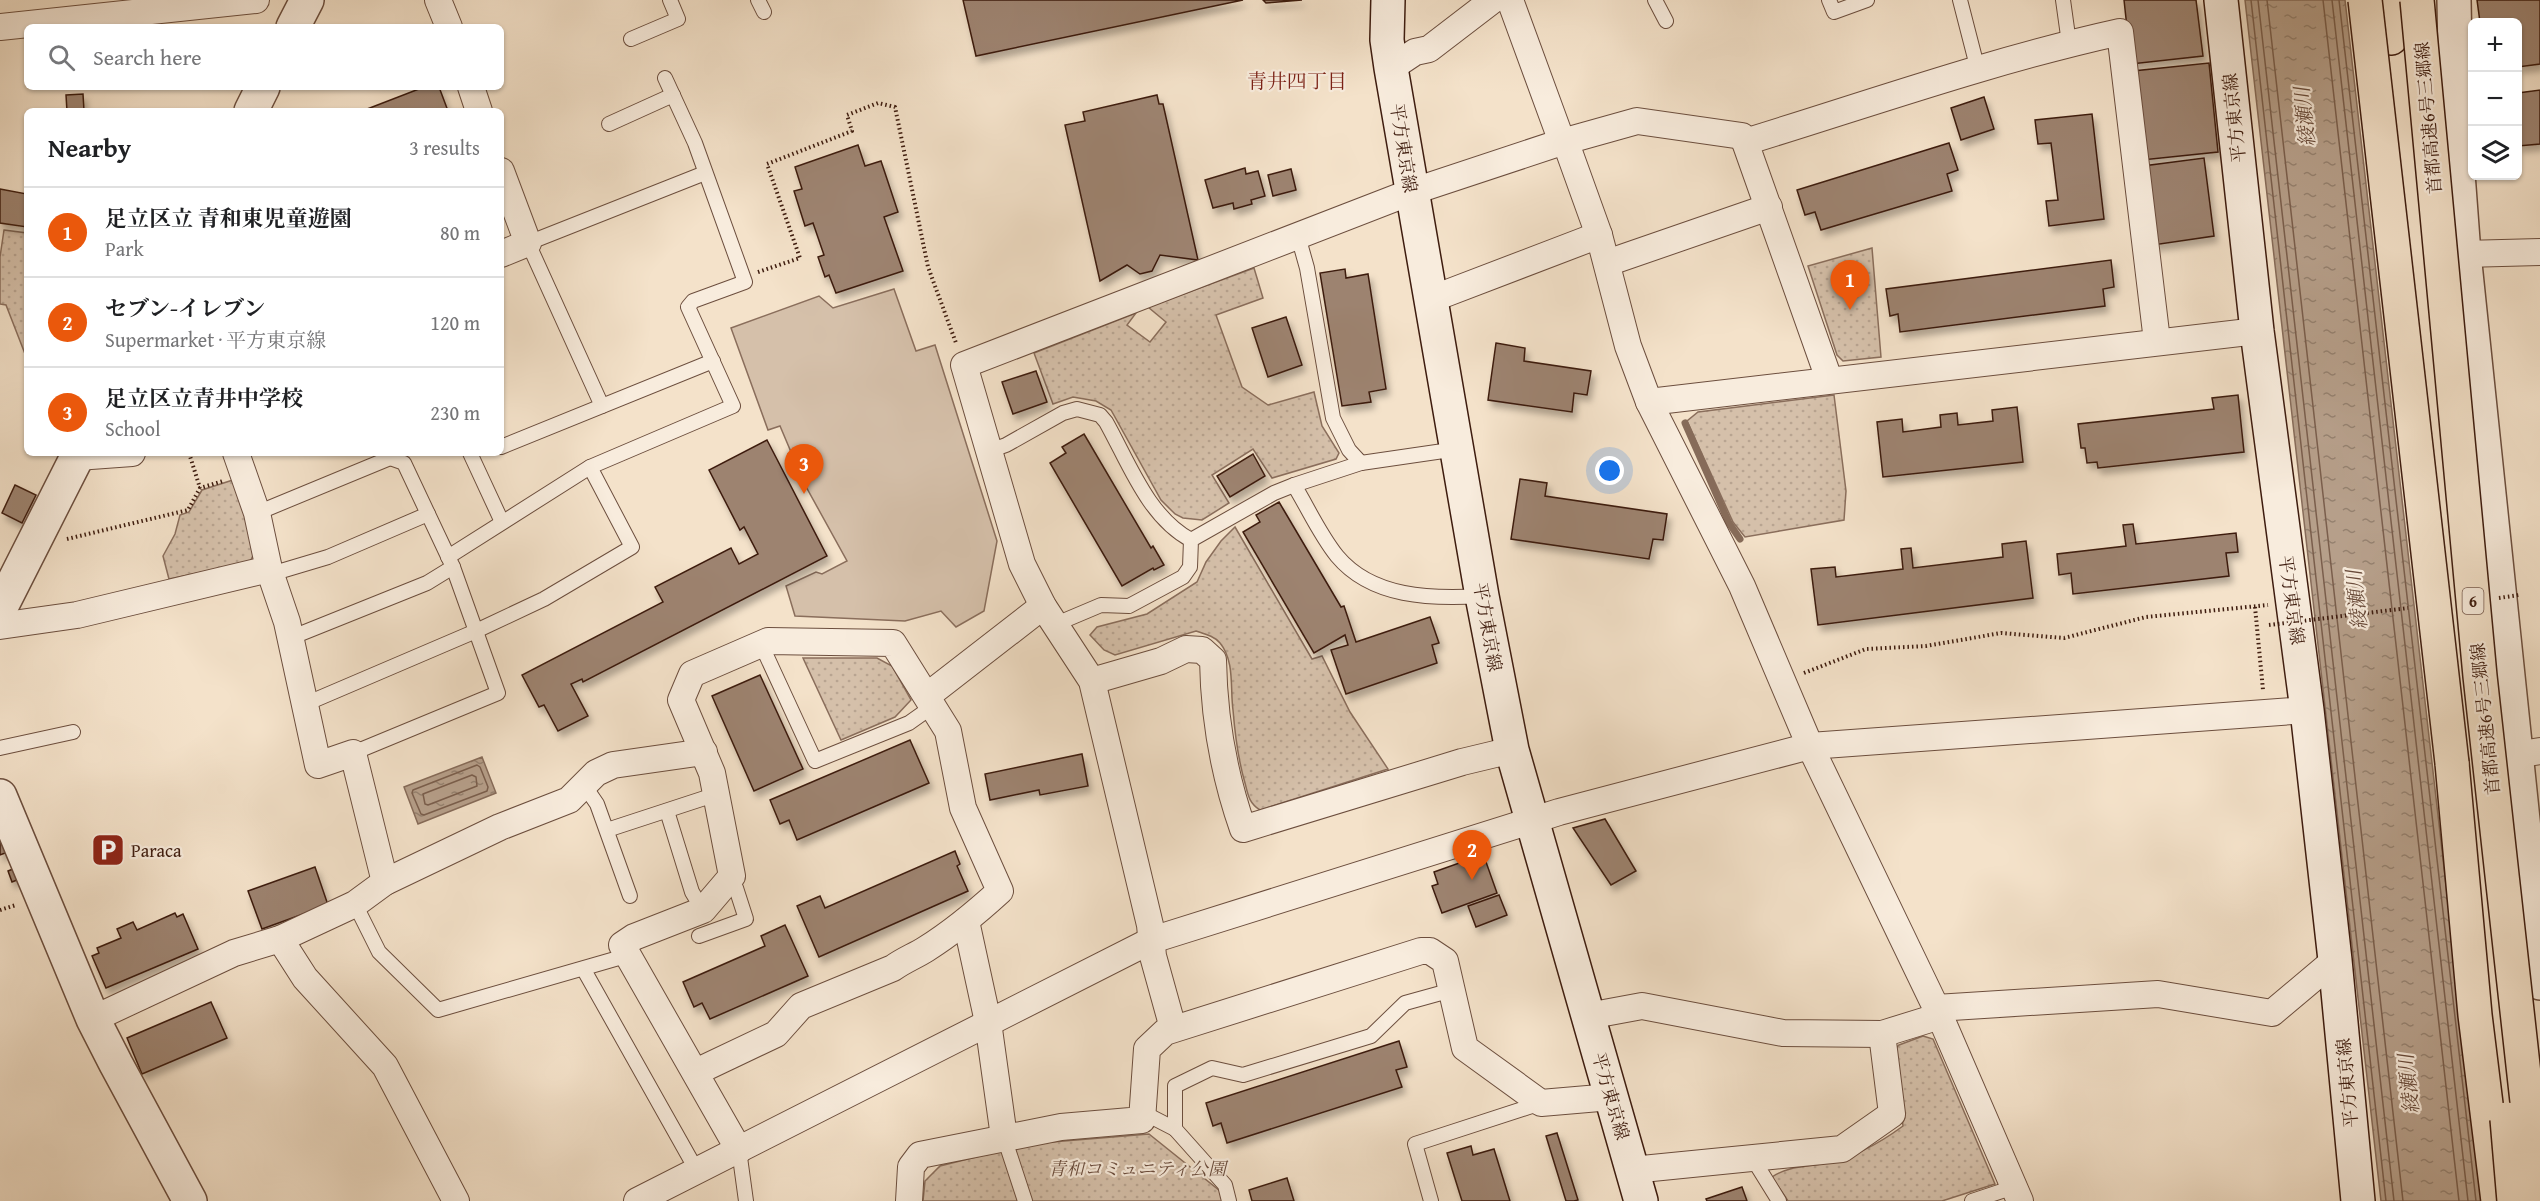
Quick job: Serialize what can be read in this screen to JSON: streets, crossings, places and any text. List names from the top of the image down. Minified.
{"streets":{"highway":["首都高速6号三郷線","6"],"main road":["平方東京線"]},"districts":["青井四丁目"],"water":["綾瀬川"],"parks":["青和コミュニティ公園"],"places":{"parking":["Paraca"]},"page":{"map_buttons":["+","−"],"search":"Search here","heading":["Nearby","3 results"],"list":[{"mark":"1","name":"足立区立 青和東児童遊園","note":"Park","value":"80 m"},{"mark":"2","name":"セブン-イレブン","note":"Supermarket · 平方東京線","value":"120 m"},{"mark":"3","name":"足立区立青井中学校","note":"School","value":"230 m"}],"pins":["1","3","2"]}}
